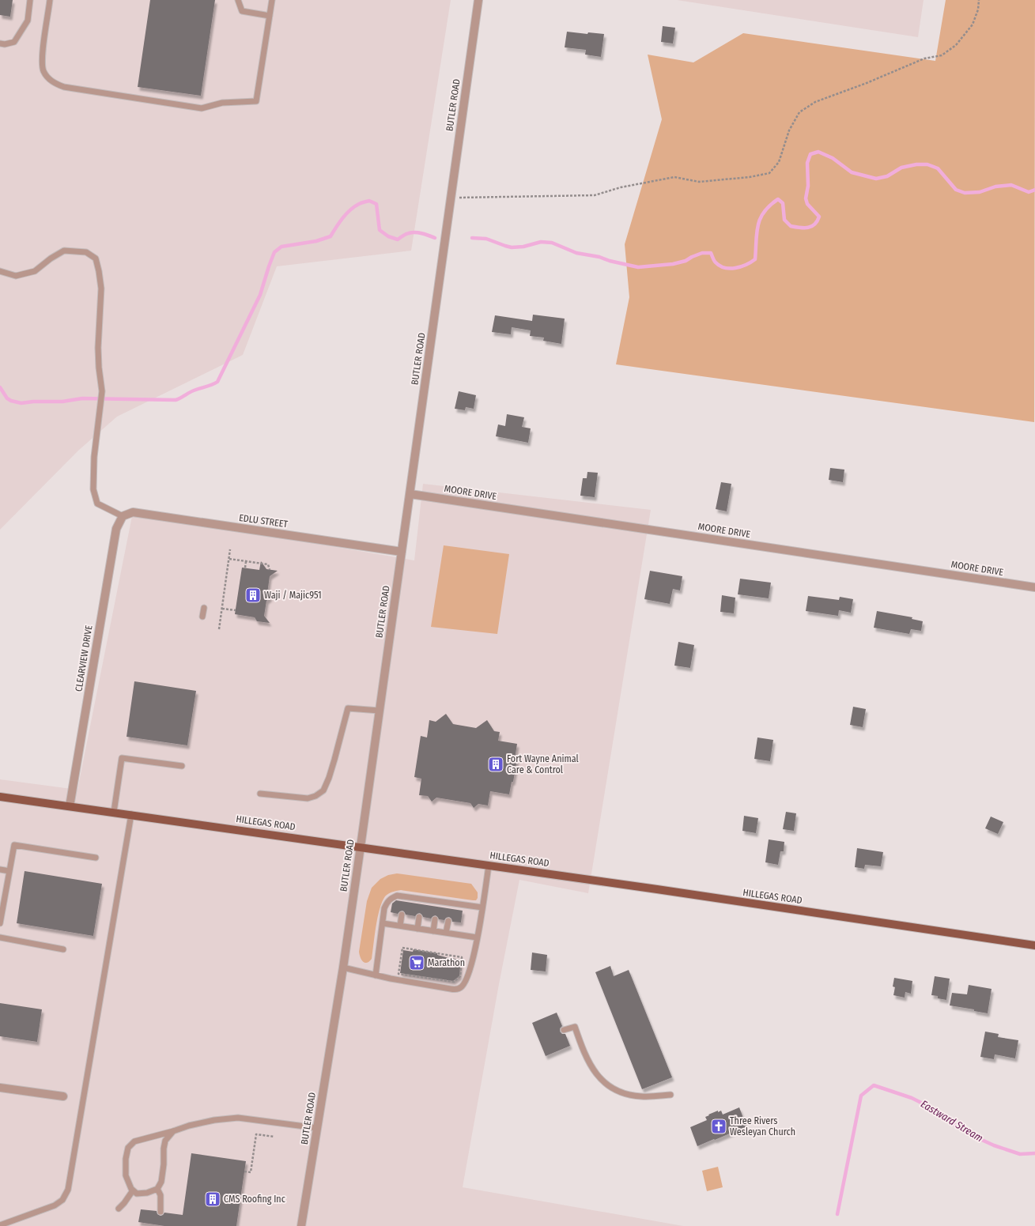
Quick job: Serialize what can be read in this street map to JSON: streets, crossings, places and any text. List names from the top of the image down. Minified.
{"streets":{"main road":["HILLEGAS ROAD"],"street":["BUTLER ROAD","MOORE DRIVE","EDLU STREET","CLEARVIEW DRIVE"]},"crossings":[["BUTLER ROAD","MOORE DRIVE"],["BUTLER ROAD","EDLU STREET"],["BUTLER ROAD","HILLEGAS ROAD"],["EDLU STREET","CLEARVIEW DRIVE"],["CLEARVIEW DRIVE","HILLEGAS ROAD"]],"water":["Eastward Stream"],"places":{"building":["Waji / Majic951","Fort Wayne Animal Care & Control","CMS Roofing Inc"],"supermarket":["Marathon"],"church":["Three Rivers Wesleyan Church"]}}
